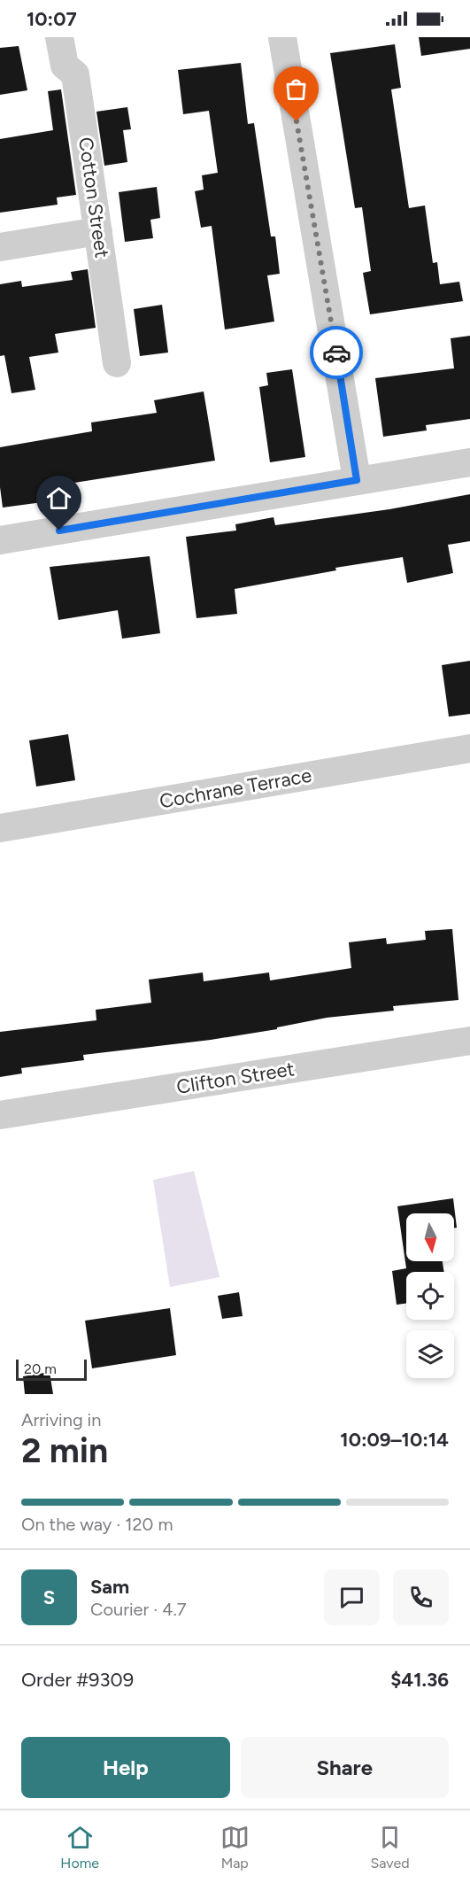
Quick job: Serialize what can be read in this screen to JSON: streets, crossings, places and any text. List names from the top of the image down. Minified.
{"streets":{"street":["Cotton Street","Cochrane Terrace","Clifton Street"]},"scale_bar":"20 m","north":"bottom","page":{"status":"10:07","scale":"20 m","heading":["2 min","Arriving in","10:09–10:14"],"panel":["Sam","Courier · 4.7","Order #9309","$41.36"],"bar":"On the way · 120 m","round":"S","buttons":["Help","Share"],"tabs":["Home","Map","Saved"]}}
